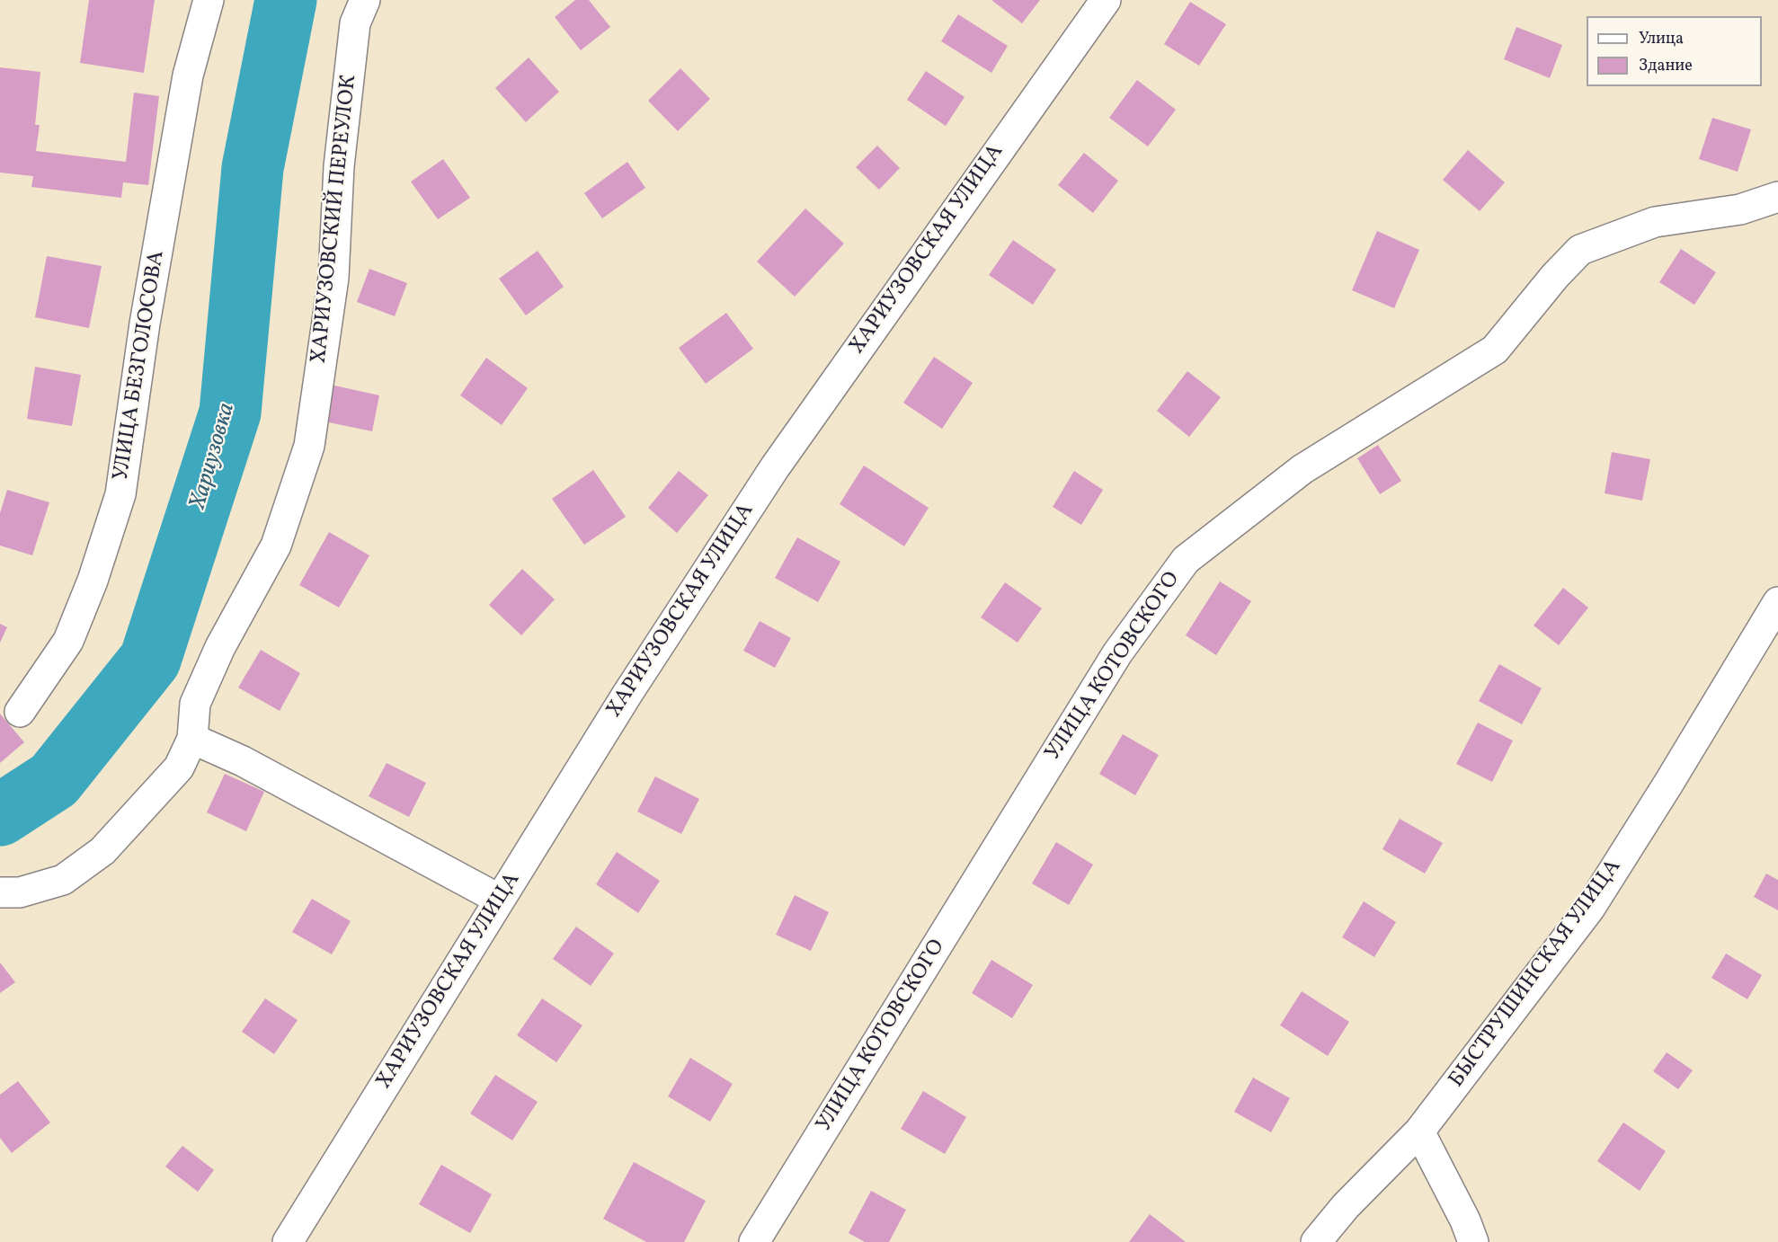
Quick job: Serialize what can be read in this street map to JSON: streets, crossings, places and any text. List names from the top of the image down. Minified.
{"streets":{"street":["ХАРИУЗОВСКИЙ ПЕРЕУЛОК","ХАРИУЗОВСКАЯ УЛИЦА","УЛИЦА БЕЗГОЛОСОВА","УЛИЦА КОТОВСКОГО","БЫСТРУШИНСКАЯ УЛИЦА"]},"water":["Хариузовка"],"legend":["Улица","Здание"]}
